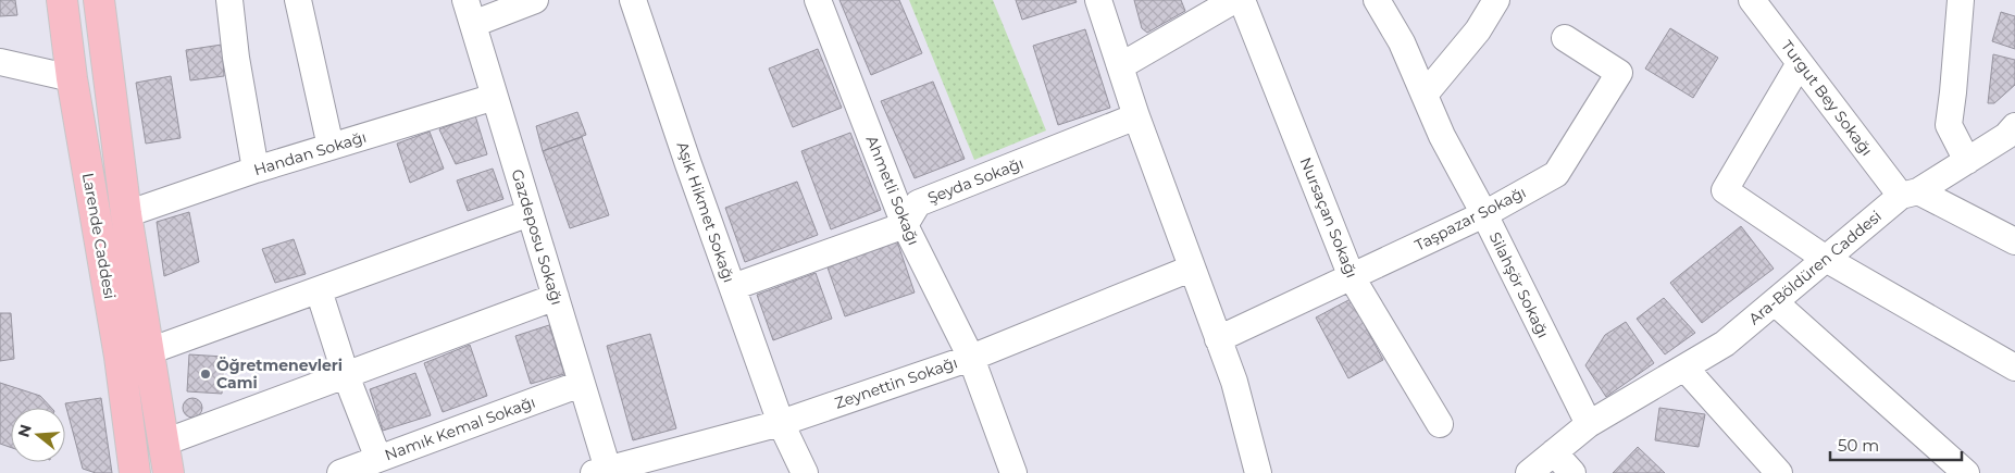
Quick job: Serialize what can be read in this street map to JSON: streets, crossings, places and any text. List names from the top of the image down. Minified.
{"streets":{"main road":["Larende Caddesi"],"street":["Turgut Bey Sokağı","Handan Sokağı","Şeyda Sokağı","Ahmetli Sokağı","Aşık Hikmet Sokağı","Nursaçan Sokağı","Taşpazar Sokağı","Gazdeposu Sokağı","Ara-Böldüren Caddesi","Silahşör Sokağı","Zeynettin Sokağı","Namık Kemal Sokağı"]},"crossings":[["Turgut Bey Sokağı","Ara-Böldüren Caddesi"],["Handan Sokağı","Larende Caddesi"],["Handan Sokağı","Gazdeposu Sokağı"],["Şeyda Sokağı","Ahmetli Sokağı"],["Ahmetli Sokağı","Zeynettin Sokağı"],["Aşık Hikmet Sokağı","Zeynettin Sokağı"],["Nursaçan Sokağı","Taşpazar Sokağı"],["Taşpazar Sokağı","Silahşör Sokağı"],["Gazdeposu Sokağı","Zeynettin Sokağı"],["Gazdeposu Sokağı","Namık Kemal Sokağı"],["Ara-Böldüren Caddesi","Silahşör Sokağı"]],"places":["Öğretmenevleri Cami"],"scale_bar":"50 m","north":"left"}
